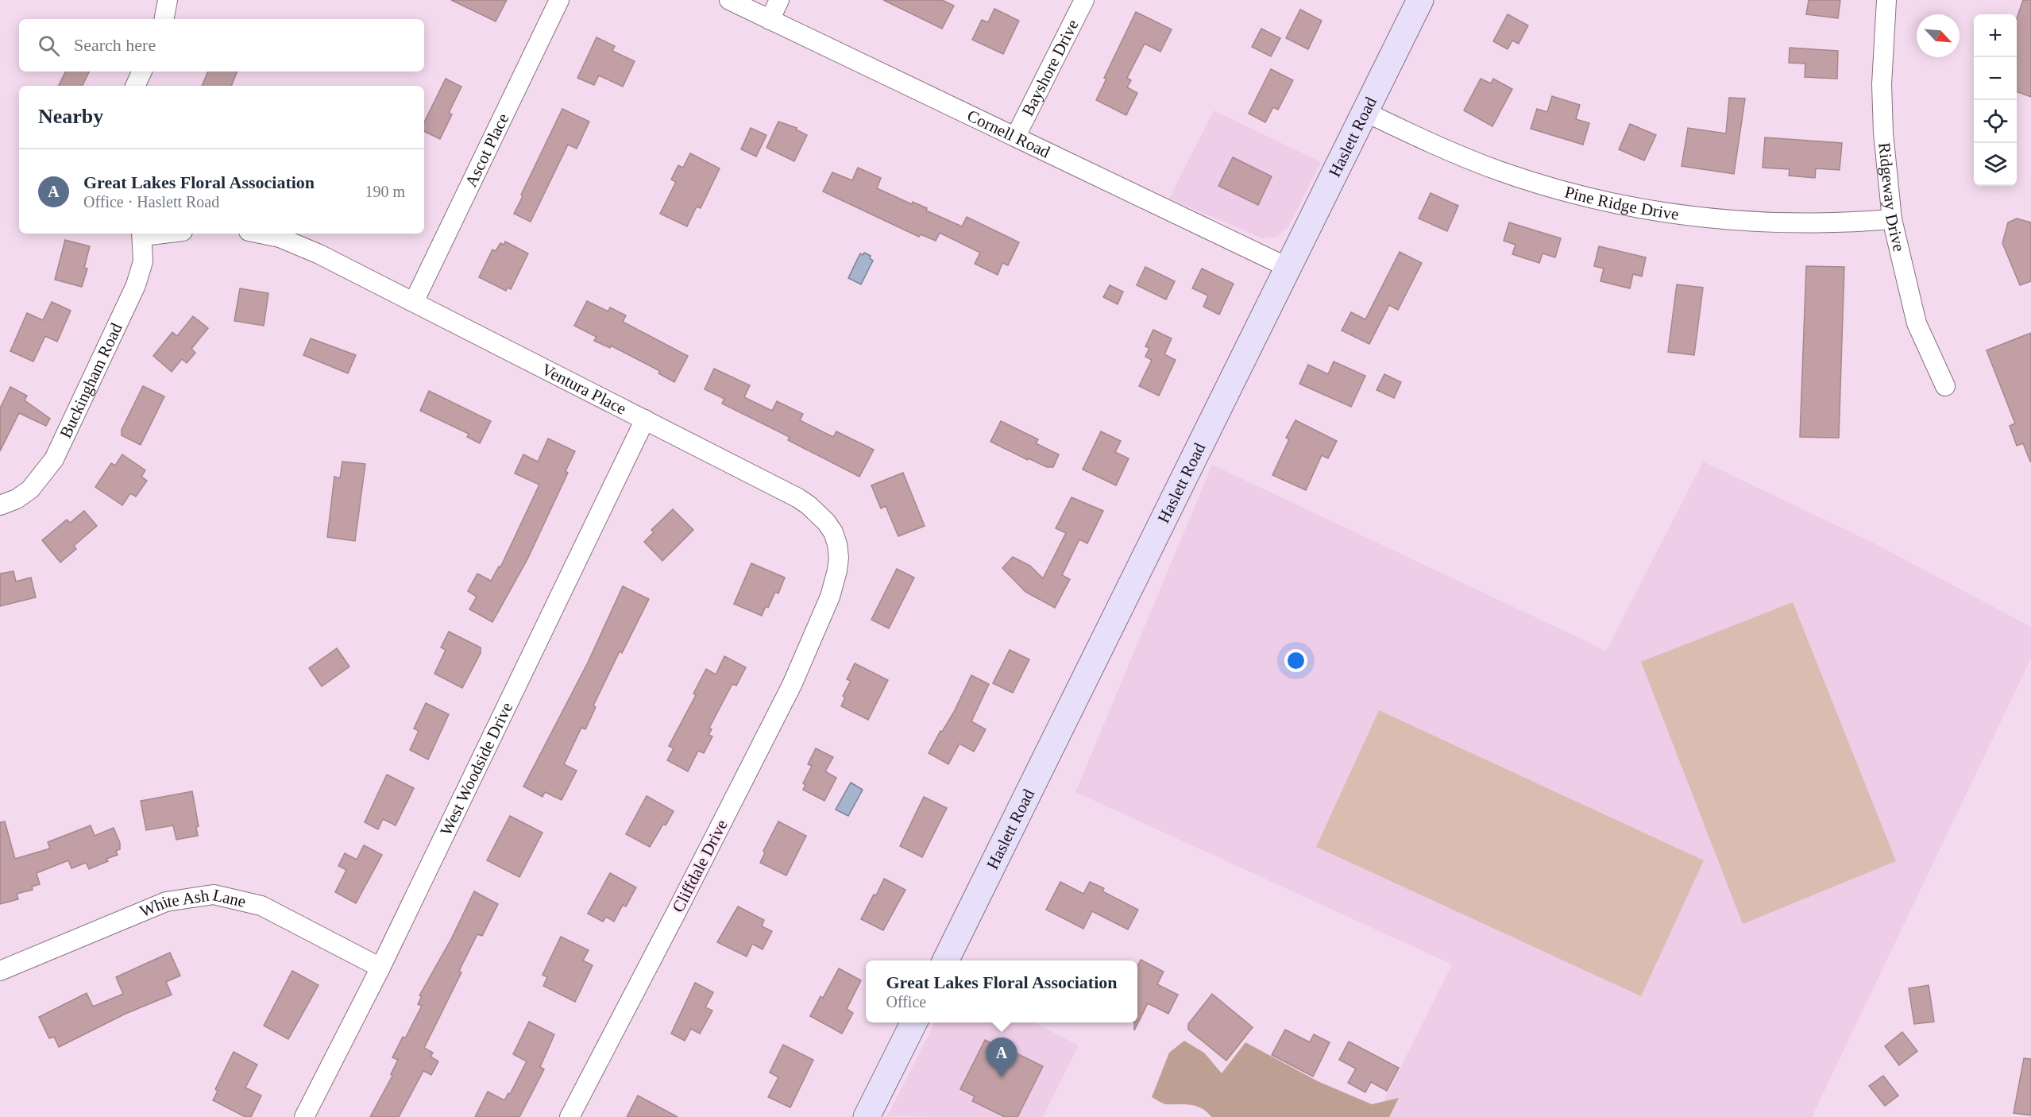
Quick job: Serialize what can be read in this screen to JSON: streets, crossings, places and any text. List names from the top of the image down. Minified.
{"streets":{"street":["Bayshore Drive","Cornell Road","Haslett Road","Ascot Place","Ridgeway Drive","Pine Ridge Drive","Buckingham Road","Ventura Place","West Woodside Drive","Cliffdale Drive","White Ash Lane"]},"crossings":[["Bayshore Drive","Cornell Road"],["Cornell Road","Haslett Road"],["Haslett Road","Pine Ridge Drive"],["Ascot Place","Ventura Place"],["Ridgeway Drive","Pine Ridge Drive"],["Ventura Place","West Woodside Drive"],["Ventura Place","Cliffdale Drive"],["West Woodside Drive","White Ash Lane"]],"north":"bottom right","page":{"map_buttons":["+","−"],"search":"Search here","heading":"Nearby","list":[{"mark":"A","name":"Great Lakes Floral Association","note":"Office · Haslett Road","value":"190 m"}],"popup":["Great Lakes Floral Association","Office"],"pins":"A"}}
